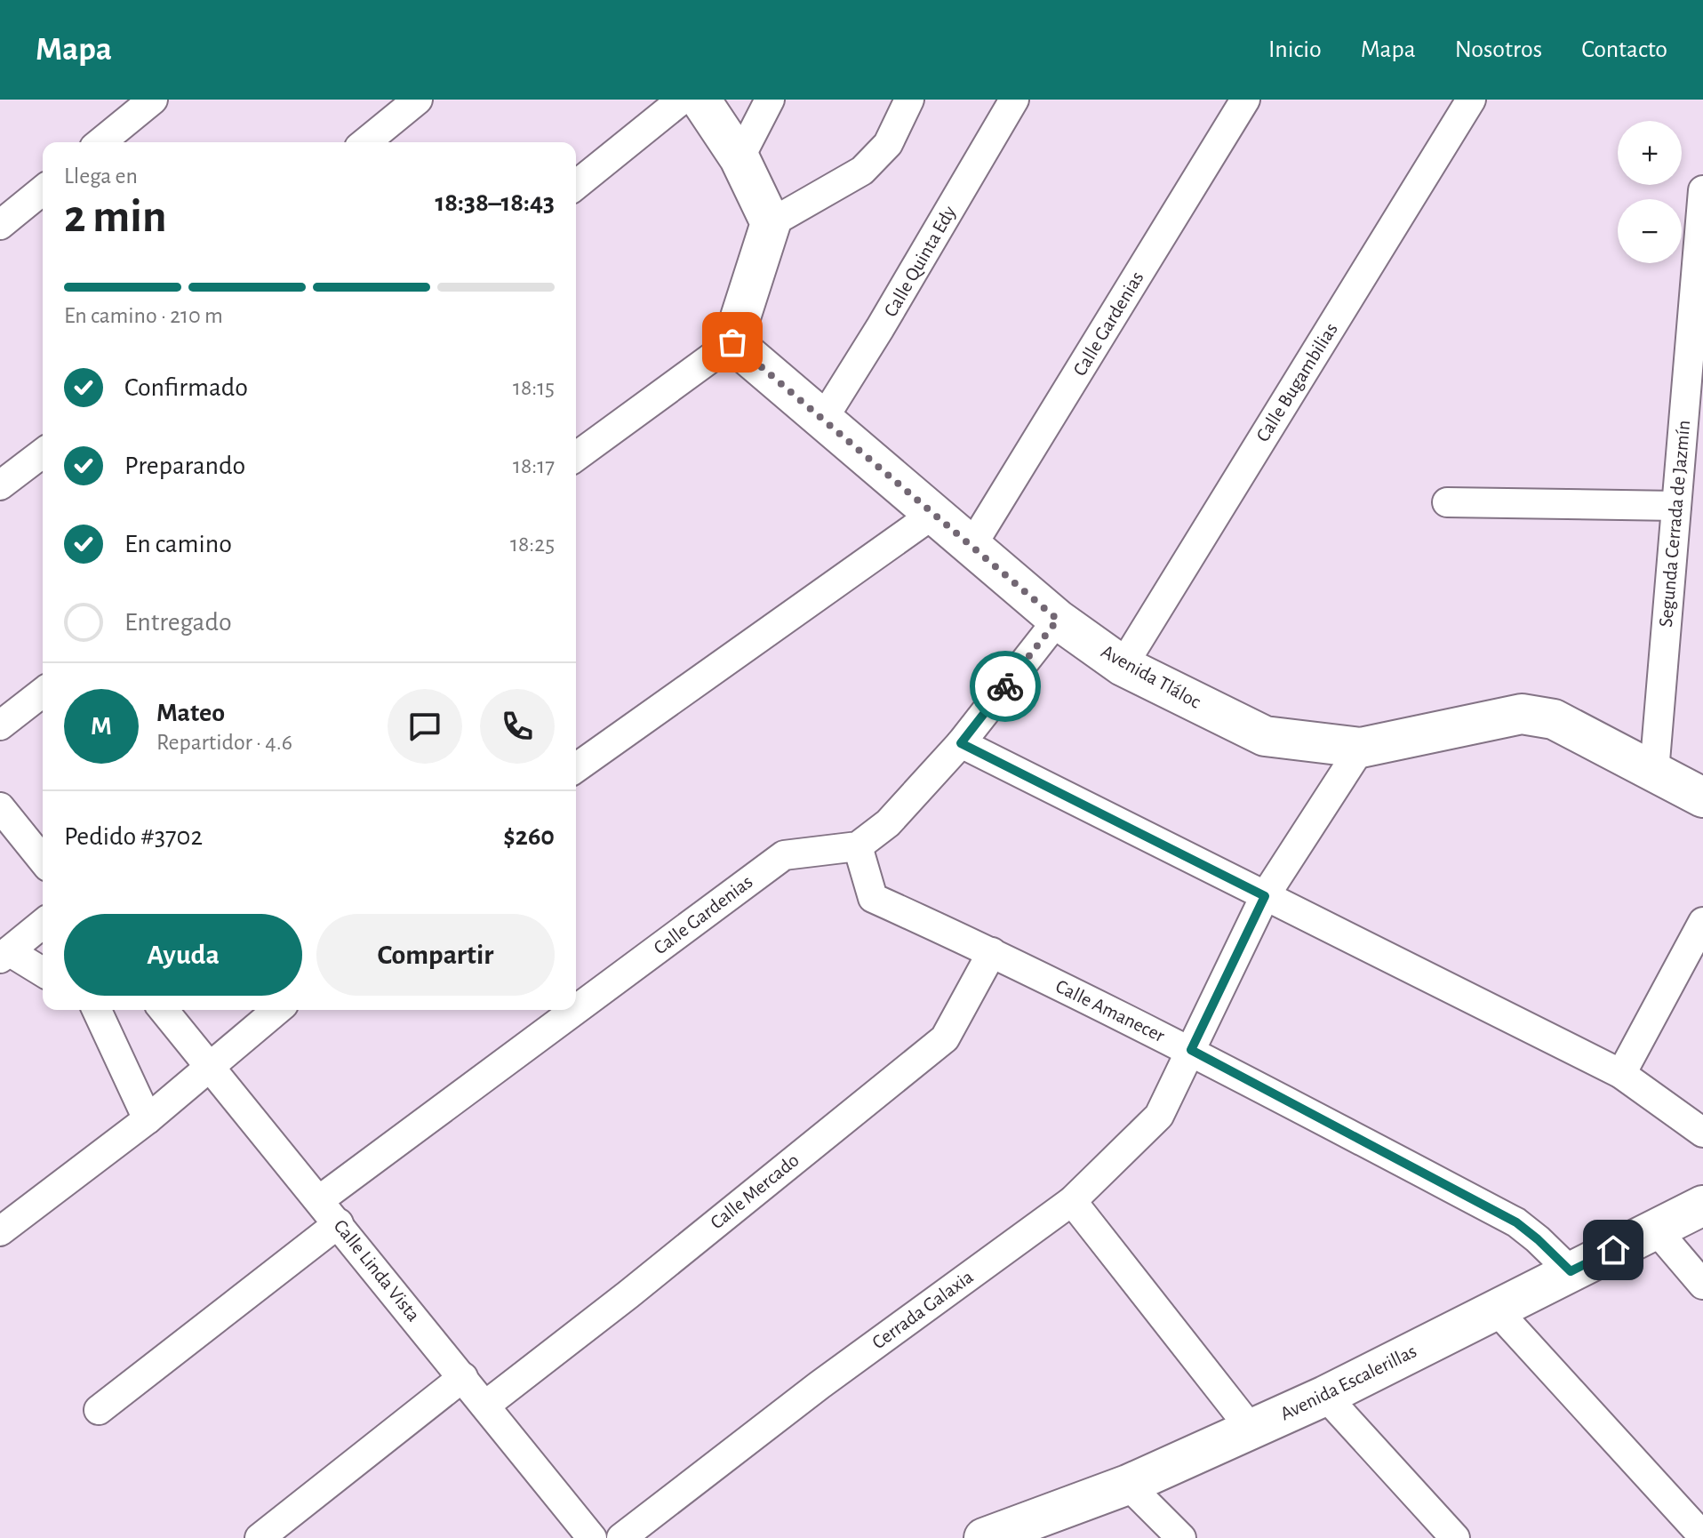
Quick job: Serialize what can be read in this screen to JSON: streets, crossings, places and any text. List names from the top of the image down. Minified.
{"streets":{"main road":["Avenida Tláloc","Avenida Escalerillas"],"street":["Calle Quinta Edy","Calle Gardenias","Calle Bugambilias","Segunda Cerrada de Jazmín","Calle Amanecer","Calle Mercado","Calle Linda Vista","Cerrada Galaxia"]},"crossings":[["Calle Quinta Edy","Avenida Tláloc"],["Calle Gardenias","Avenida Tláloc"],["Calle Gardenias","Calle Amanecer"],["Calle Gardenias","Calle Linda Vista"],["Calle Bugambilias","Avenida Tláloc"],["Segunda Cerrada de Jazmín","Avenida Tláloc"],["Avenida Tláloc","Cerrada Galaxia"],["Calle Amanecer","Calle Mercado"],["Calle Amanecer","Cerrada Galaxia"],["Calle Amanecer","Avenida Escalerillas"],["Calle Mercado","Calle Linda Vista"]],"page":{"header":"Mapa","nav":["Inicio","Mapa","Nosotros","Contacto"],"map_buttons":["+","−"],"heading":["2 min","Llega en","18:38–18:43"],"panel":["Mateo","Repartidor · 4.6","Pedido #3702","$260"],"bar":"En camino · 210 m","list":[["Confirmado","18:15"],["Preparando","18:17"],["En camino","18:25"],"Entregado"],"round":"M","buttons":["Ayuda","Compartir"]}}
